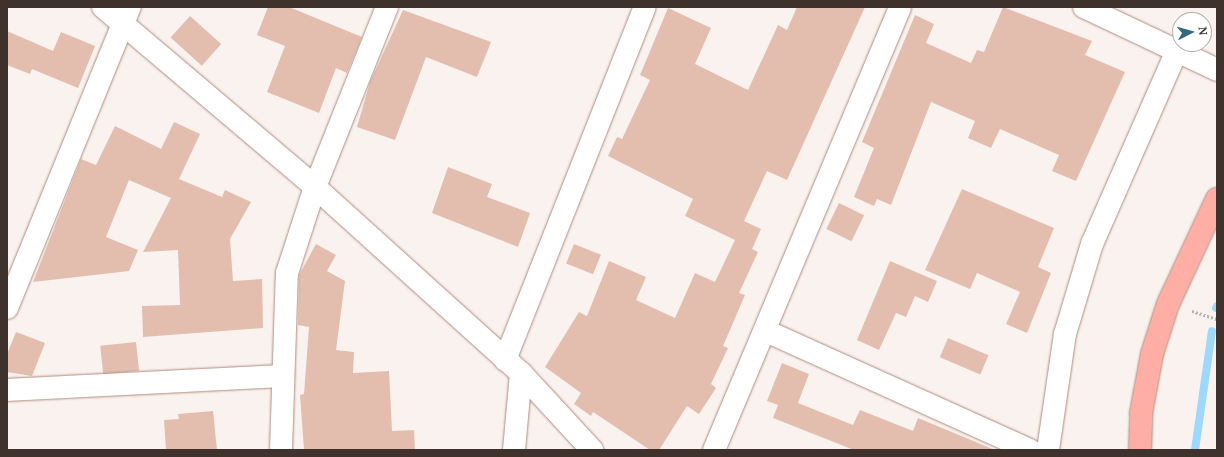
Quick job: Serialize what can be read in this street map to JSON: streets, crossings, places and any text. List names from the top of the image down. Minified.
{"north":"right"}
